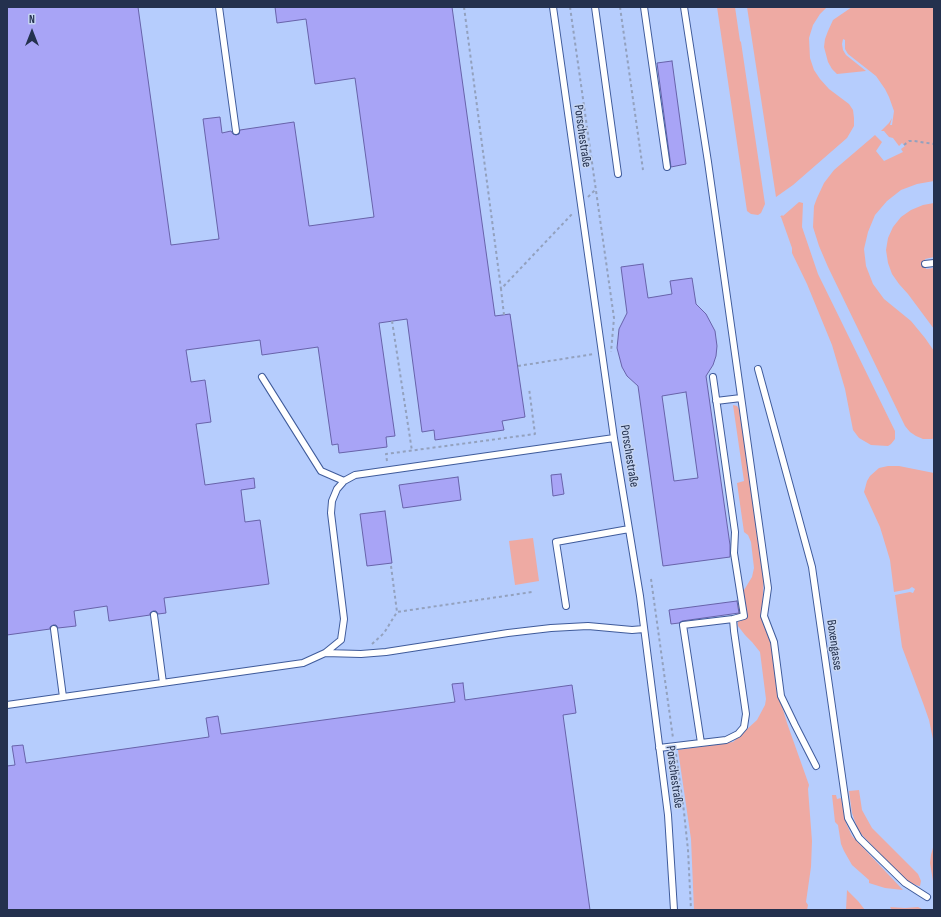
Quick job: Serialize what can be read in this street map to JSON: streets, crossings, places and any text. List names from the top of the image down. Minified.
{"streets":{"lane":["Porschestraße","Boxengasse"]},"north":"top"}
